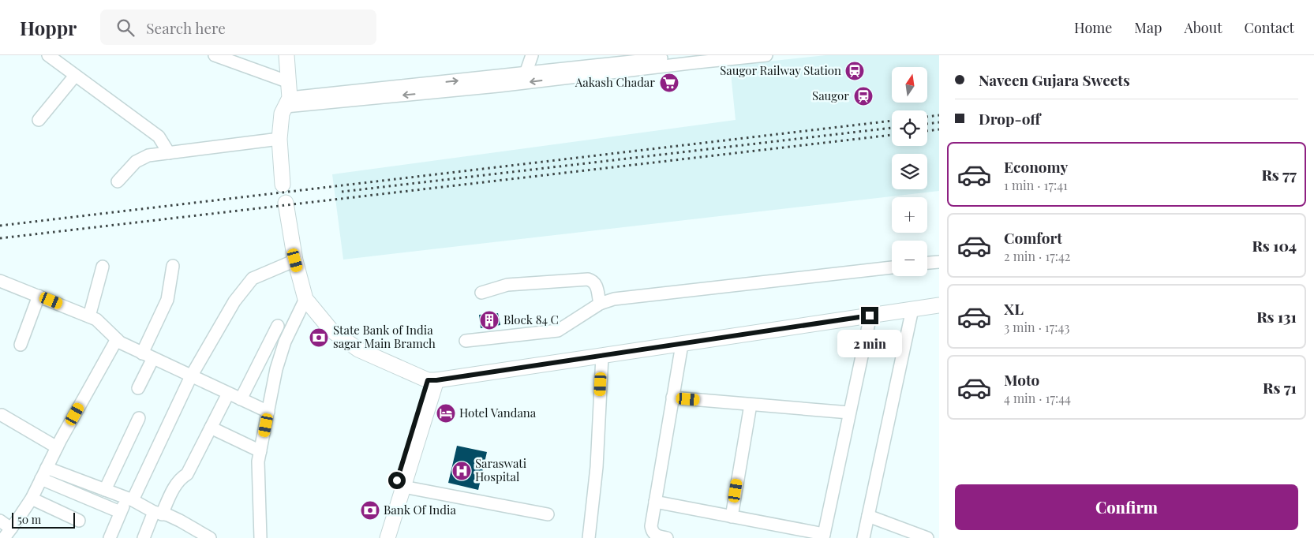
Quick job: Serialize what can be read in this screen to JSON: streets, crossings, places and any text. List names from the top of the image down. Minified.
{"places":{"station":["Saugor Railway Station","Saugor"],"supermarket":["Aakash Chadar"],"building":["Block 84 C"],"bank":["State Bank of India sagar Main Bramch","Bank Of India"],"hotel":["Hotel Vandana"],"hospital":["Saraswati Hospital"]},"scale_bar":"50 m","north":"top","page":{"header":"Hoppr","search":"Search here","nav":["Home","Map","About","Contact"],"banner":["Naveen Gujara Sweets","Drop-off"],"map_buttons":["+","−"],"list":[{"name":"Economy","note":"1 min · 17:41","value":"Rs 77"},{"name":"Comfort","note":"2 min · 17:42","value":"Rs 104"},{"name":"XL","note":"3 min · 17:43","value":"Rs 131"},{"name":"Moto","note":"4 min · 17:44","value":"Rs 71"}],"bubble":"2 min","buttons":"Confirm","scale":"50 m"}}
